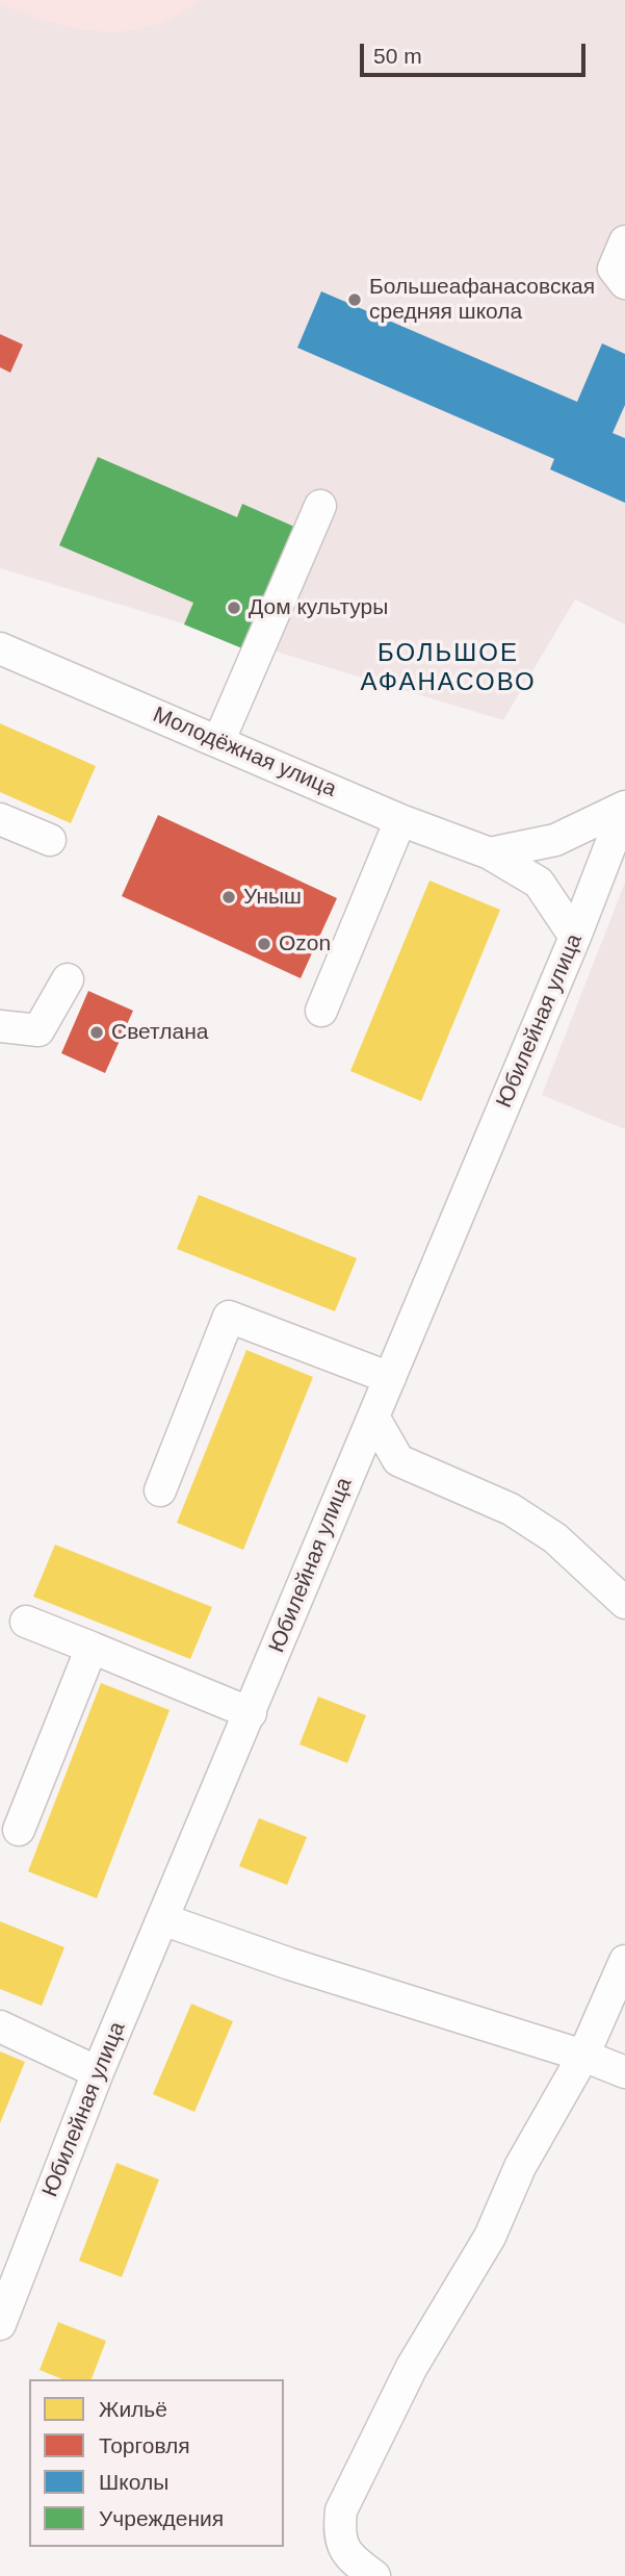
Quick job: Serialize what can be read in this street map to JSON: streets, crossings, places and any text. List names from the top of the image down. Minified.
{"streets":{"street":["Молодёжная улица","Юбилейная улица"]},"crossings":[["Молодёжная улица","Юбилейная улица"]],"districts":["БОЛЬШОЕ АФАНАСОВО"],"places":["Большеафанасовская средняя школа","Дом культуры","Уныш","Ozon","Светлана"],"legend":["Жильё","Торговля","Школы","Учреждения"],"scale_bar":"50 m"}
